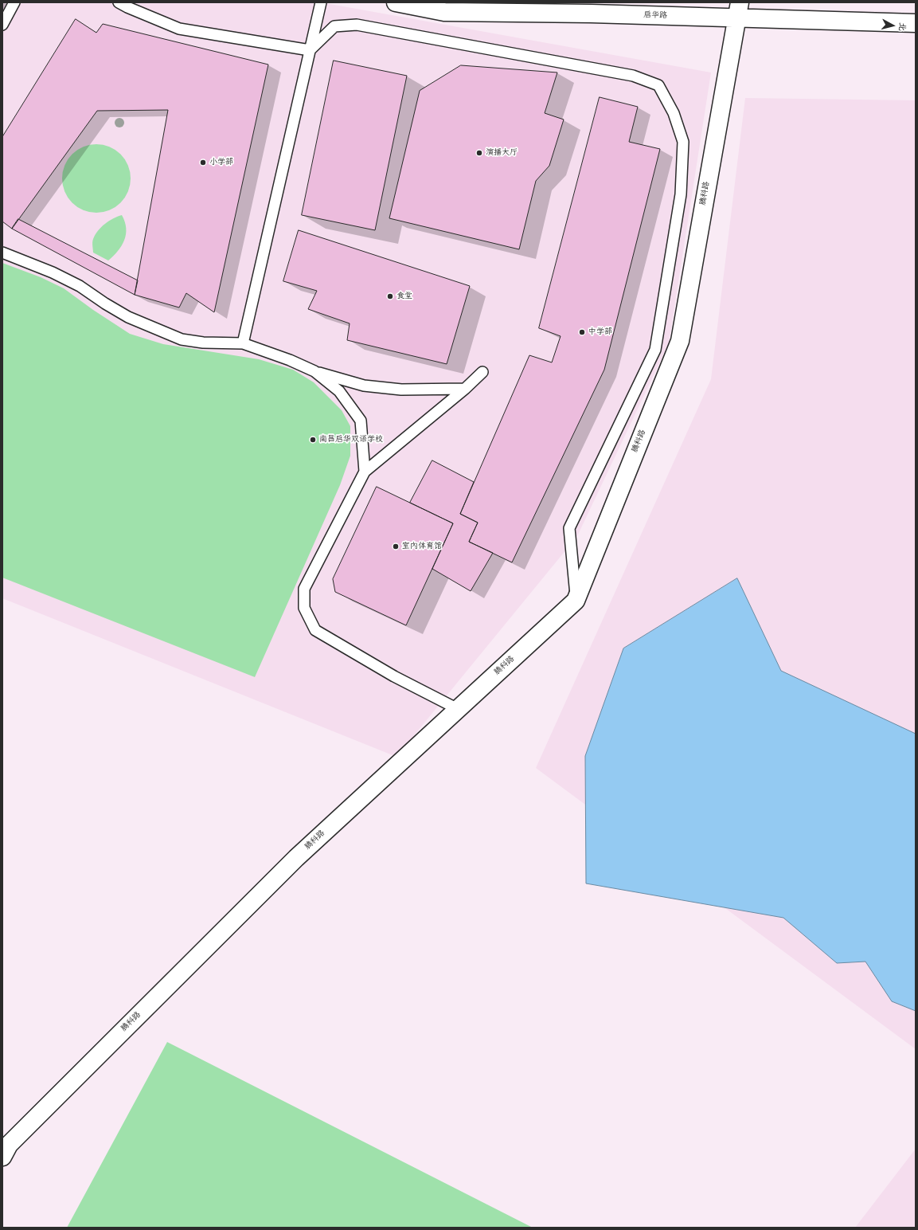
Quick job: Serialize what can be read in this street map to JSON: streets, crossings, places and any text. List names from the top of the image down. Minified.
{"streets":{"street":["启华路","腾科路"]},"crossings":[["启华路","腾科路"]],"places":["演播大厅","小学部","食堂","中学部","南昌启华双语学校","室内体育馆"],"north":"right"}
